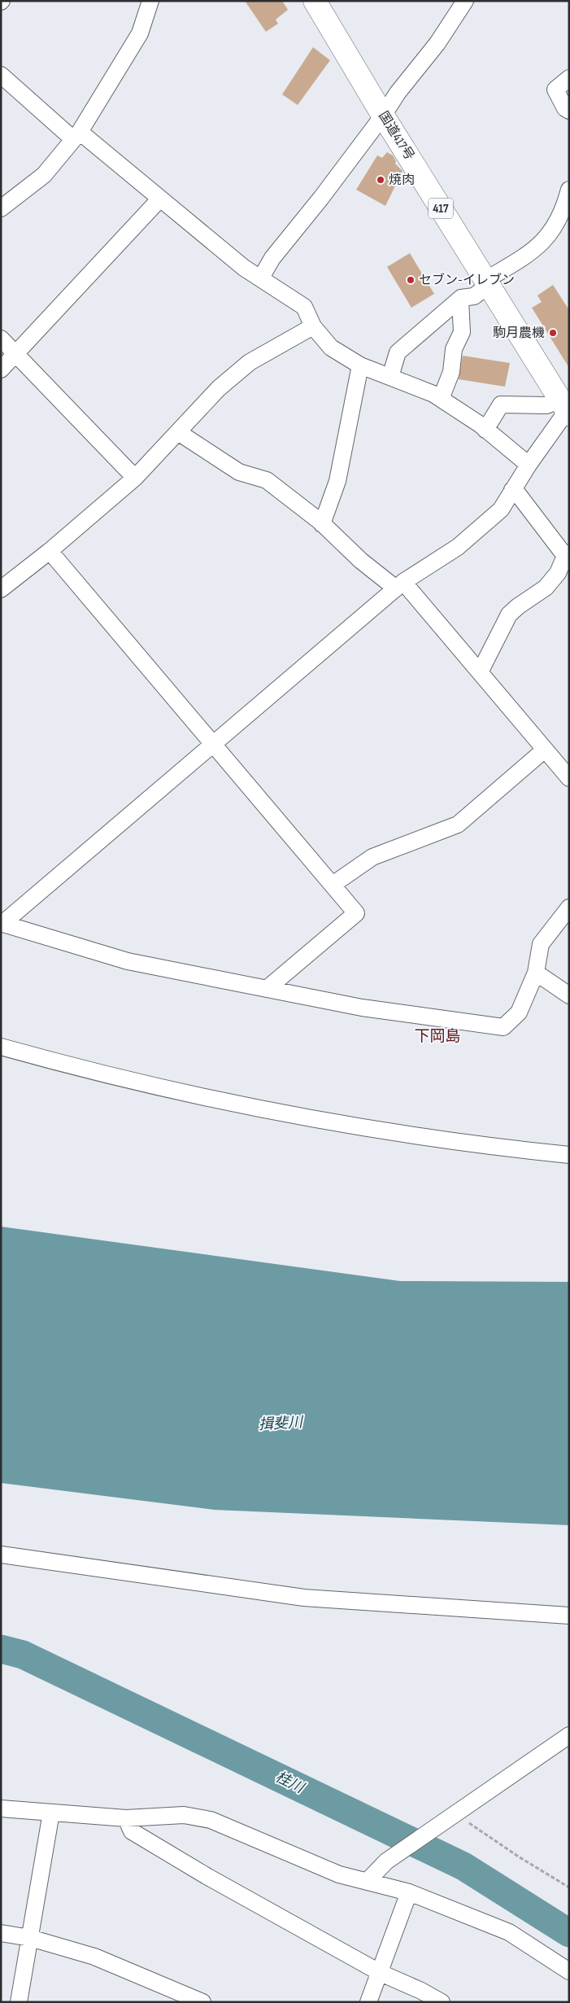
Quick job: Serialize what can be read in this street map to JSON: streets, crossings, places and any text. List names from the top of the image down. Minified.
{"streets":{"highway":["国道417号","417"]},"districts":["下岡島"],"water":["揖斐川","桂川"],"places":["焼肉","セブン-イレブン","駒月農機"]}
